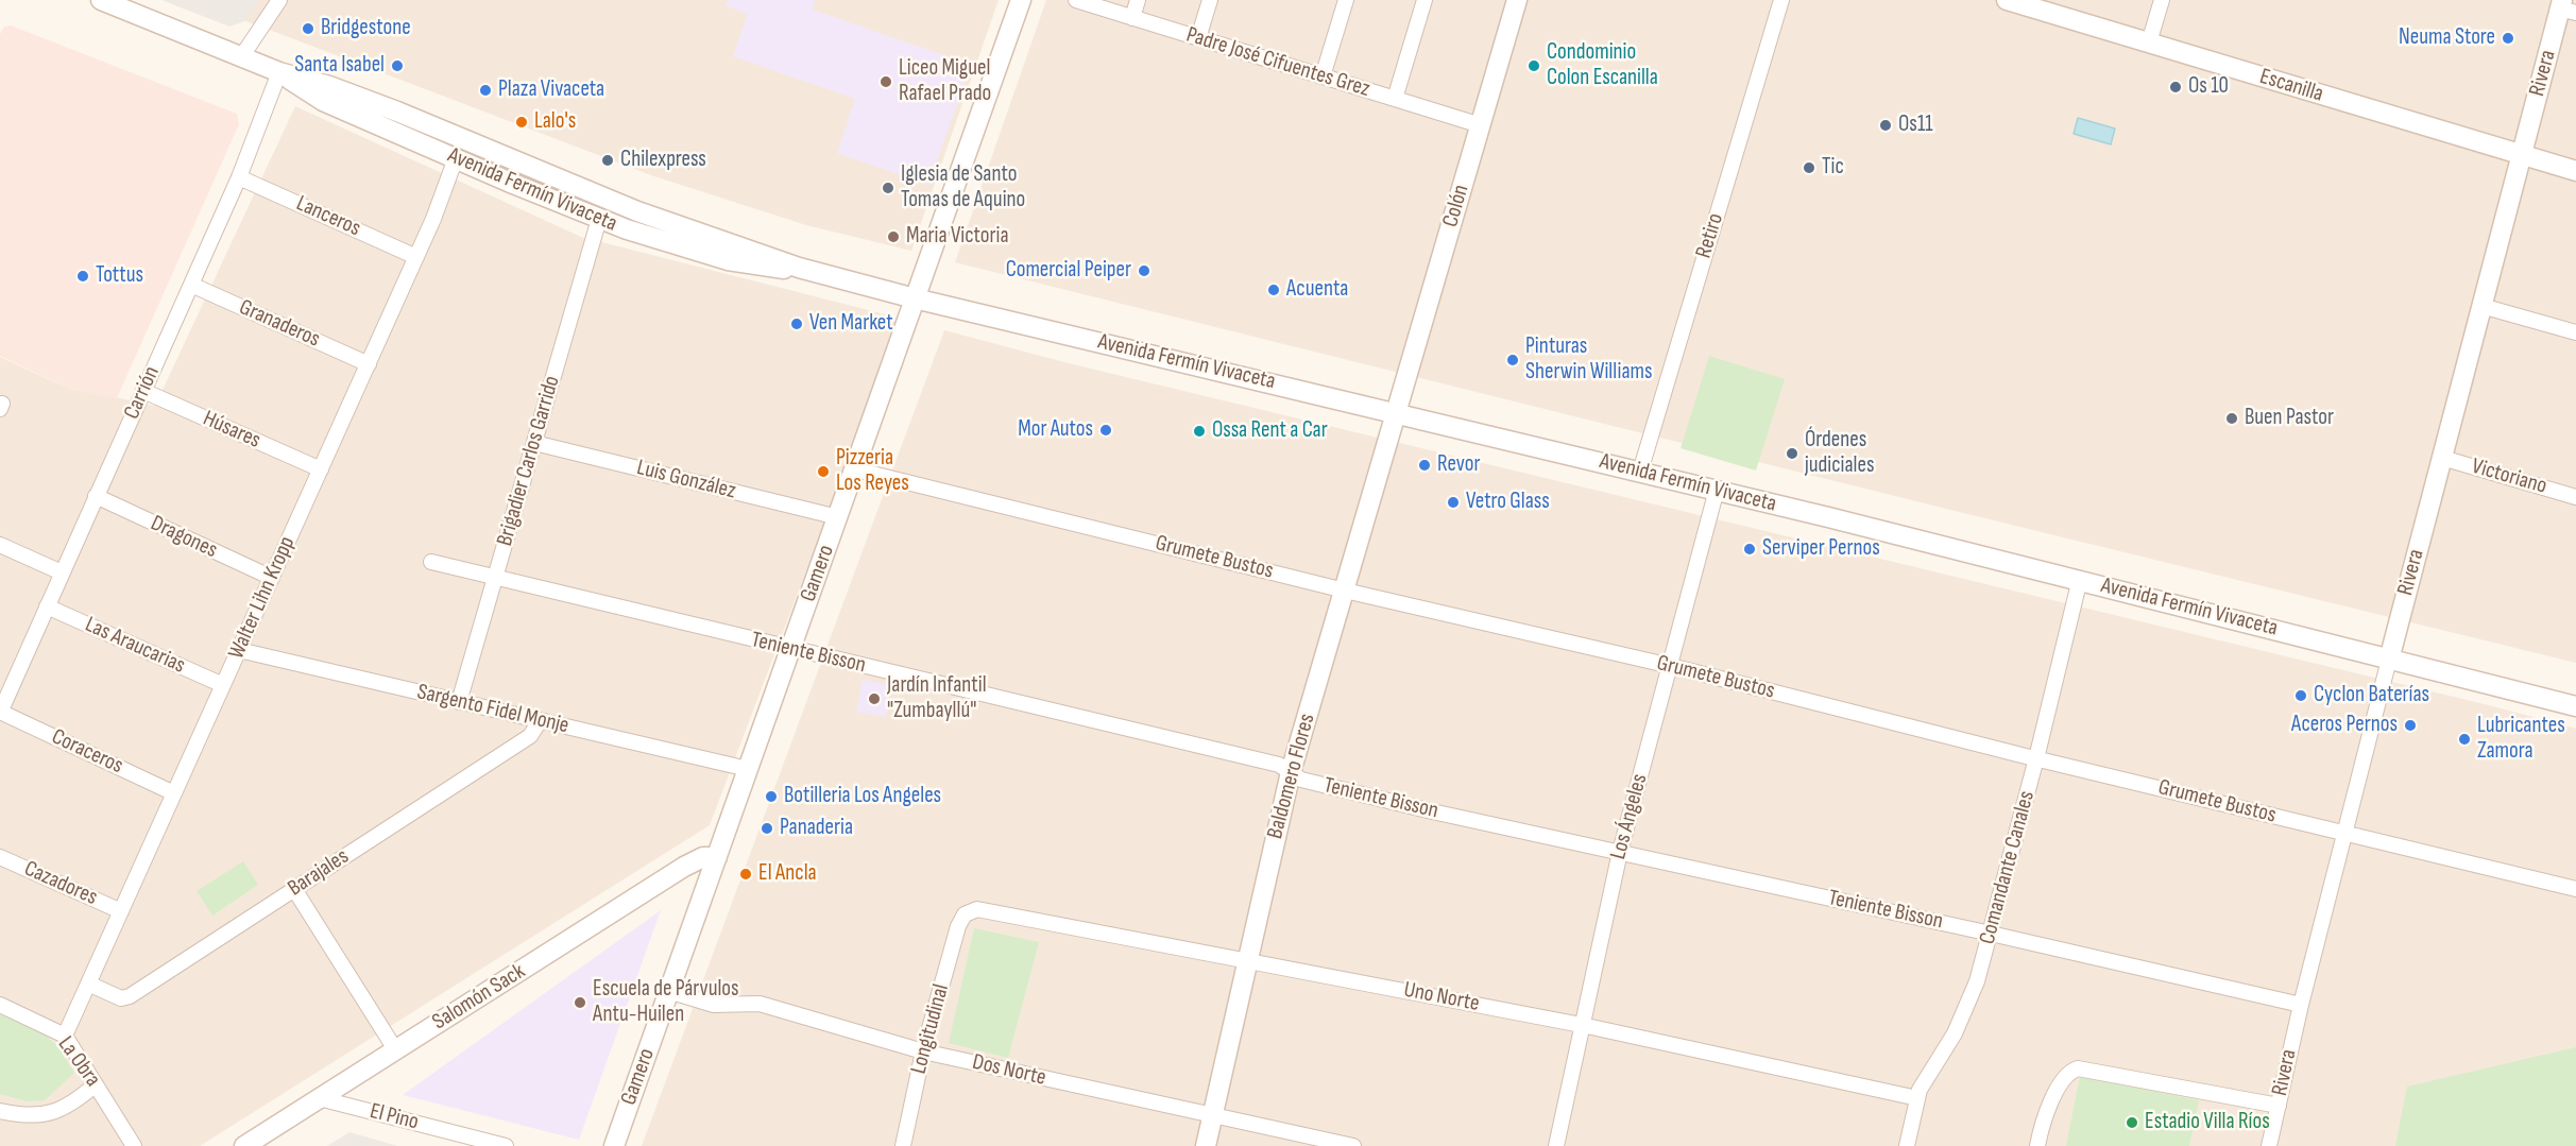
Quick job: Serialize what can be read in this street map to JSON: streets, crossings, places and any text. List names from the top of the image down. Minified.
{"streets":{"main road":["Rivera","Escanilla","Avenida Fermín Vivaceta","Colón","Gamero","Baldomero Flores","Salomón Sack"],"street":["Padre José Cifuentes Grez","Lanceros","Retiro","Granaderos","Carrión","Húsares","Brigadier Carlos Garrido","Victoriano","Luis González","Dragones","Grumete Bustos","Walter Lihn Kropp","Las Araucarias","Teniente Bisson","Sargento Fidel Monje","Coraceros","Los Ángeles","Comandante Canales","Barajales","Cazadores","Uno Norte","Longitudinal","La Obra","Dos Norte","El Pino"]},"crossings":[["Padre José Cifuentes Grez","Colón"],["Rivera","Escanilla"],["Rivera","Avenida Fermín Vivaceta"],["Rivera","Victoriano"],["Rivera","Grumete Bustos"],["Rivera","Teniente Bisson"],["Avenida Fermín Vivaceta","Colón"],["Avenida Fermín Vivaceta","Retiro"],["Avenida Fermín Vivaceta","Carrión"],["Avenida Fermín Vivaceta","Brigadier Carlos Garrido"],["Avenida Fermín Vivaceta","Gamero"],["Avenida Fermín Vivaceta","Walter Lihn Kropp"],["Avenida Fermín Vivaceta","Baldomero Flores"],["Avenida Fermín Vivaceta","Los Ángeles"],["Avenida Fermín Vivaceta","Comandante Canales"],["Colón","Baldomero Flores"],["Lanceros","Carrión"],["Lanceros","Walter Lihn Kropp"],["Granaderos","Carrión"],["Granaderos","Walter Lihn Kropp"],["Carrión","Húsares"],["Carrión","Dragones"],["Carrión","Las Araucarias"],["Carrión","Coraceros"],["Húsares","Walter Lihn Kropp"],["Brigadier Carlos Garrido","Luis González"],["Brigadier Carlos Garrido","Teniente Bisson"],["Brigadier Carlos Garrido","Sargento Fidel Monje"],["Luis González","Gamero"],["Dragones","Walter Lihn Kropp"],["Grumete Bustos","Gamero"],["Grumete Bustos","Baldomero Flores"],["Grumete Bustos","Los Ángeles"],["Grumete Bustos","Comandante Canales"],["Gamero","Teniente Bisson"],["Gamero","Sargento Fidel Monje"],["Gamero","Salomón Sack"],["Gamero","Dos Norte"],["Walter Lihn Kropp","Las Araucarias"],["Walter Lihn Kropp","Sargento Fidel Monje"],["Walter Lihn Kropp","Coraceros"],["Walter Lihn Kropp","Barajales"],["Walter Lihn Kropp","Cazadores"],["Walter Lihn Kropp","La Obra"],["Teniente Bisson","Baldomero Flores"],["Teniente Bisson","Los Ángeles"],["Teniente Bisson","Comandante Canales"],["Sargento Fidel Monje","Barajales"],["Baldomero Flores","Uno Norte"],["Baldomero Flores","Dos Norte"],["Los Ángeles","Uno Norte"],["Comandante Canales","Uno Norte"],["Salomón Sack","El Pino"],["Uno Norte","Longitudinal"],["Longitudinal","Dos Norte"]],"places":["Bridgestone","Neuma Store","Santa Isabel","Condominio Colon Escanilla","Liceo Miguel Rafael Prado","Os 10","Plaza Vivaceta","Lalo's","Os11","Chilexpress","Tic","Iglesia de Santo Tomas de Aquino","Maria Victoria","Comercial Peiper","Tottus","Acuenta","Ven Market","Pinturas Sherwin Williams","Buen Pastor","Mor Autos","Ossa Rent a Car","Órdenes judiciales","Revor","Pizzeria Los Reyes","Vetro Glass","Serviper Pernos","Cyclon Baterías","Jardín Infantil \"Zumbayllú\"","Aceros Pernos","Lubricantes Zamora","Botilleria Los Angeles","Panaderia","El Ancla","Escuela de Párvulos Antu-Huilen","Estadio Villa Ríos"]}
